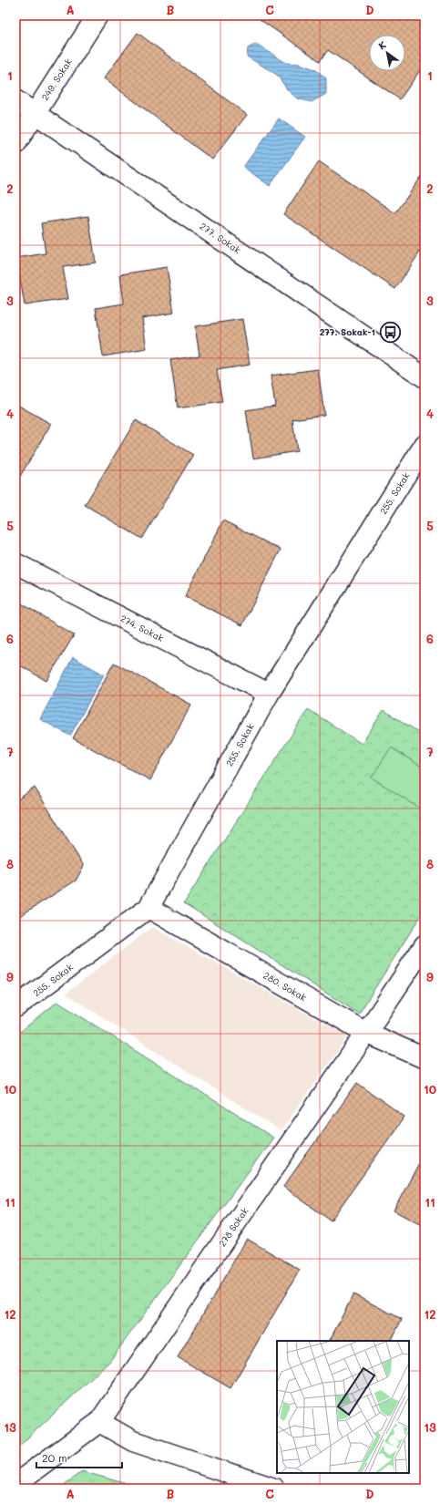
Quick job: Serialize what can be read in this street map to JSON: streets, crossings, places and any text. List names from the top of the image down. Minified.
{"streets":{"street":["249. Sokak","277. Sokak","255. Sokak","274. Sokak","280. Sokak","278 Sokak"]},"crossings":[["249. Sokak","277. Sokak"],["255. Sokak","274. Sokak"],["255. Sokak","280. Sokak"],["280. Sokak","278 Sokak"]],"places":{"bus stop":["277. Sokak-1"]},"scale_bar":"20 m","north":"top left","grid":{"columns":["A","B","C","D"],"rows":["1","2","3","4","5","6","7","8","9","10","11","12","13"]}}
